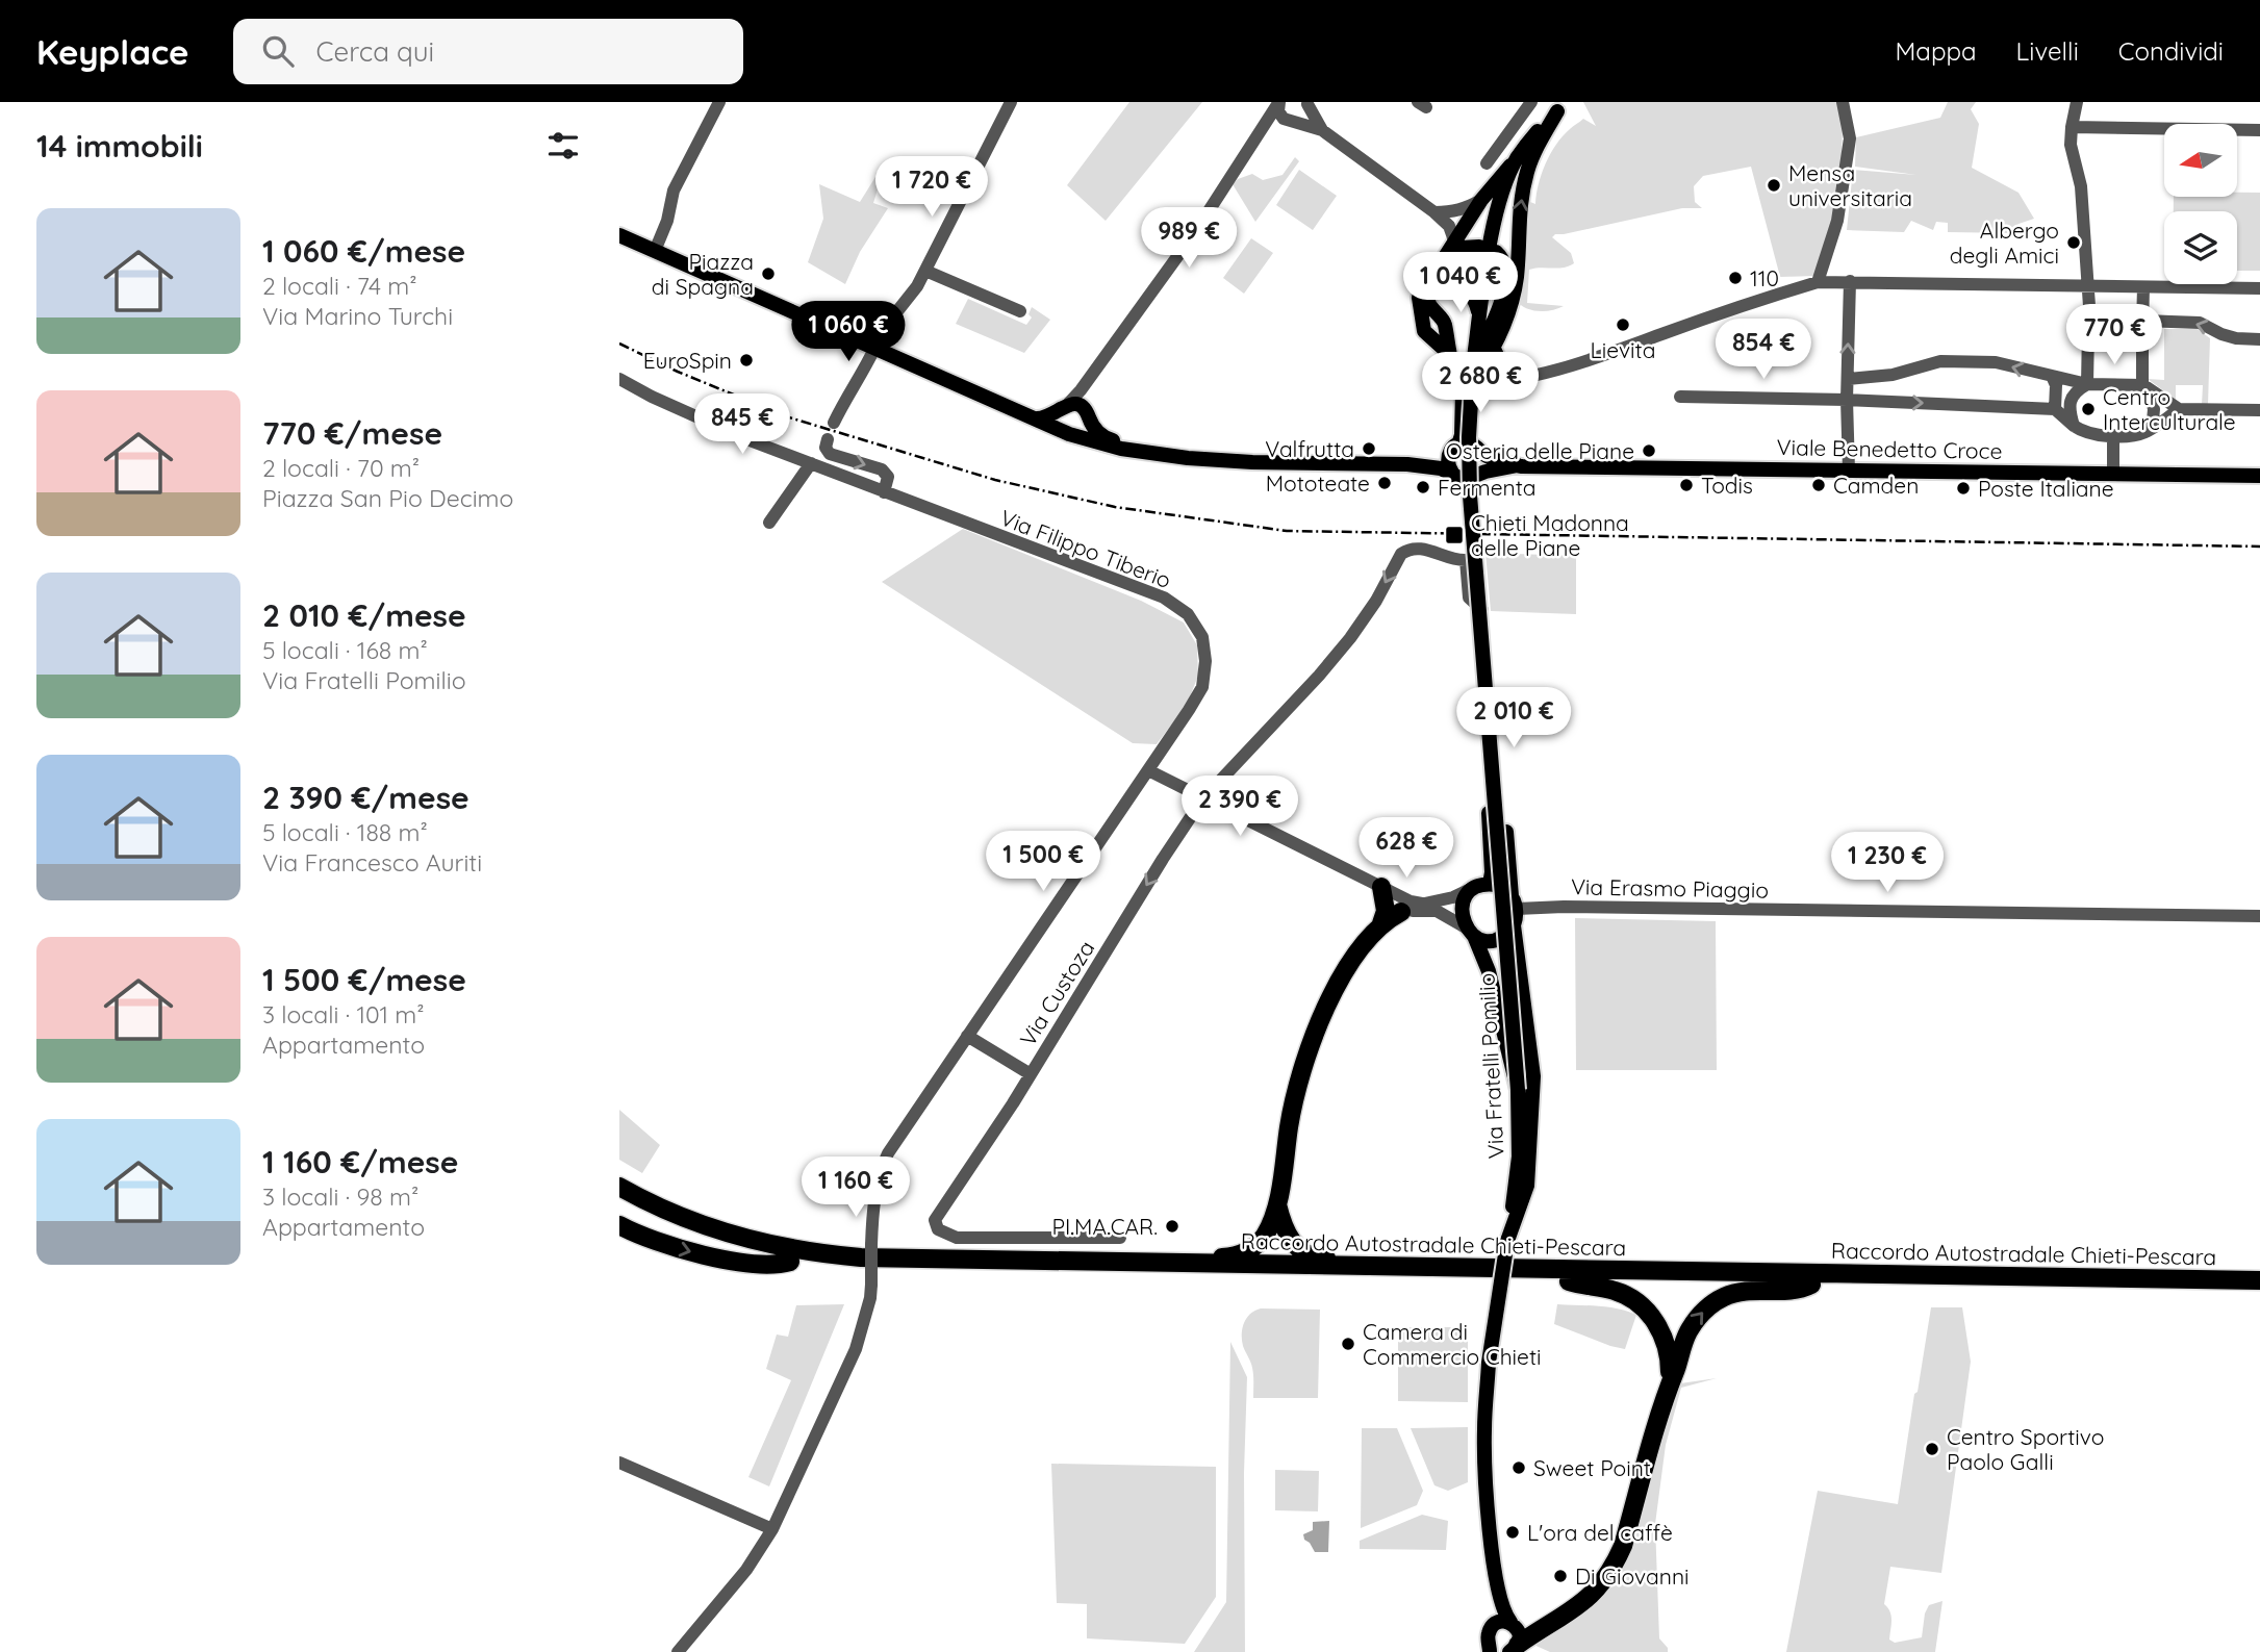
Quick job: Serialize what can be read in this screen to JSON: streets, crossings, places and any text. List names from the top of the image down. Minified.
{"streets":{"highway":["Raccordo Autostradale Chieti-Pescara"],"main road":["Viale Benedetto Croce","Via Fratelli Pomilio"],"street":["Via Filippo Tiberio","Via Erasmo Piaggio","Via Custoza"]},"crossings":[["Via Erasmo Piaggio","Via Custoza"]],"places":{"other":["Mensa universitaria","Albergo degli Amici","Piazza di Spagna","110","Lievita","EuroSpin","Centro Interculturale","Valfrutta","Osteria delle Piane","Mototeate","Todis","Camden","Fermenta","Poste Italiane","PI.MA.CAR.","Camera di Commercio Chieti","Centro Sportivo Paolo Galli","Sweet Point","L'ora del caffè","Di Giovanni"],"transit":["Chieti Madonna delle Piane"]},"north":"left","page":{"header":"Keyplace","search":"Cerca qui","nav":["Mappa","Livelli","Condividi"],"heading":"14 immobili","price":["1 720 €","989 €","1 040 €","1 060 €","770 €","854 €","2 680 €","845 €","2 010 €","2 390 €","628 €","1 500 €","1 230 €","1 160 €"],"list":[{"name":"1 060 €/mese","note":"2 locali · 74 m² · Via Marino Turchi"},{"name":"770 €/mese","note":"2 locali · 70 m² · Piazza San Pio Decimo"},{"name":"2 010 €/mese","note":"5 locali · 168 m² · Via Fratelli Pomilio"},{"name":"2 390 €/mese","note":"5 locali · 188 m² · Via Francesco Auriti"},{"name":"1 500 €/mese","note":"3 locali · 101 m² · Appartamento"},{"name":"1 160 €/mese","note":"3 locali · 98 m² · Appartamento"}]}}
